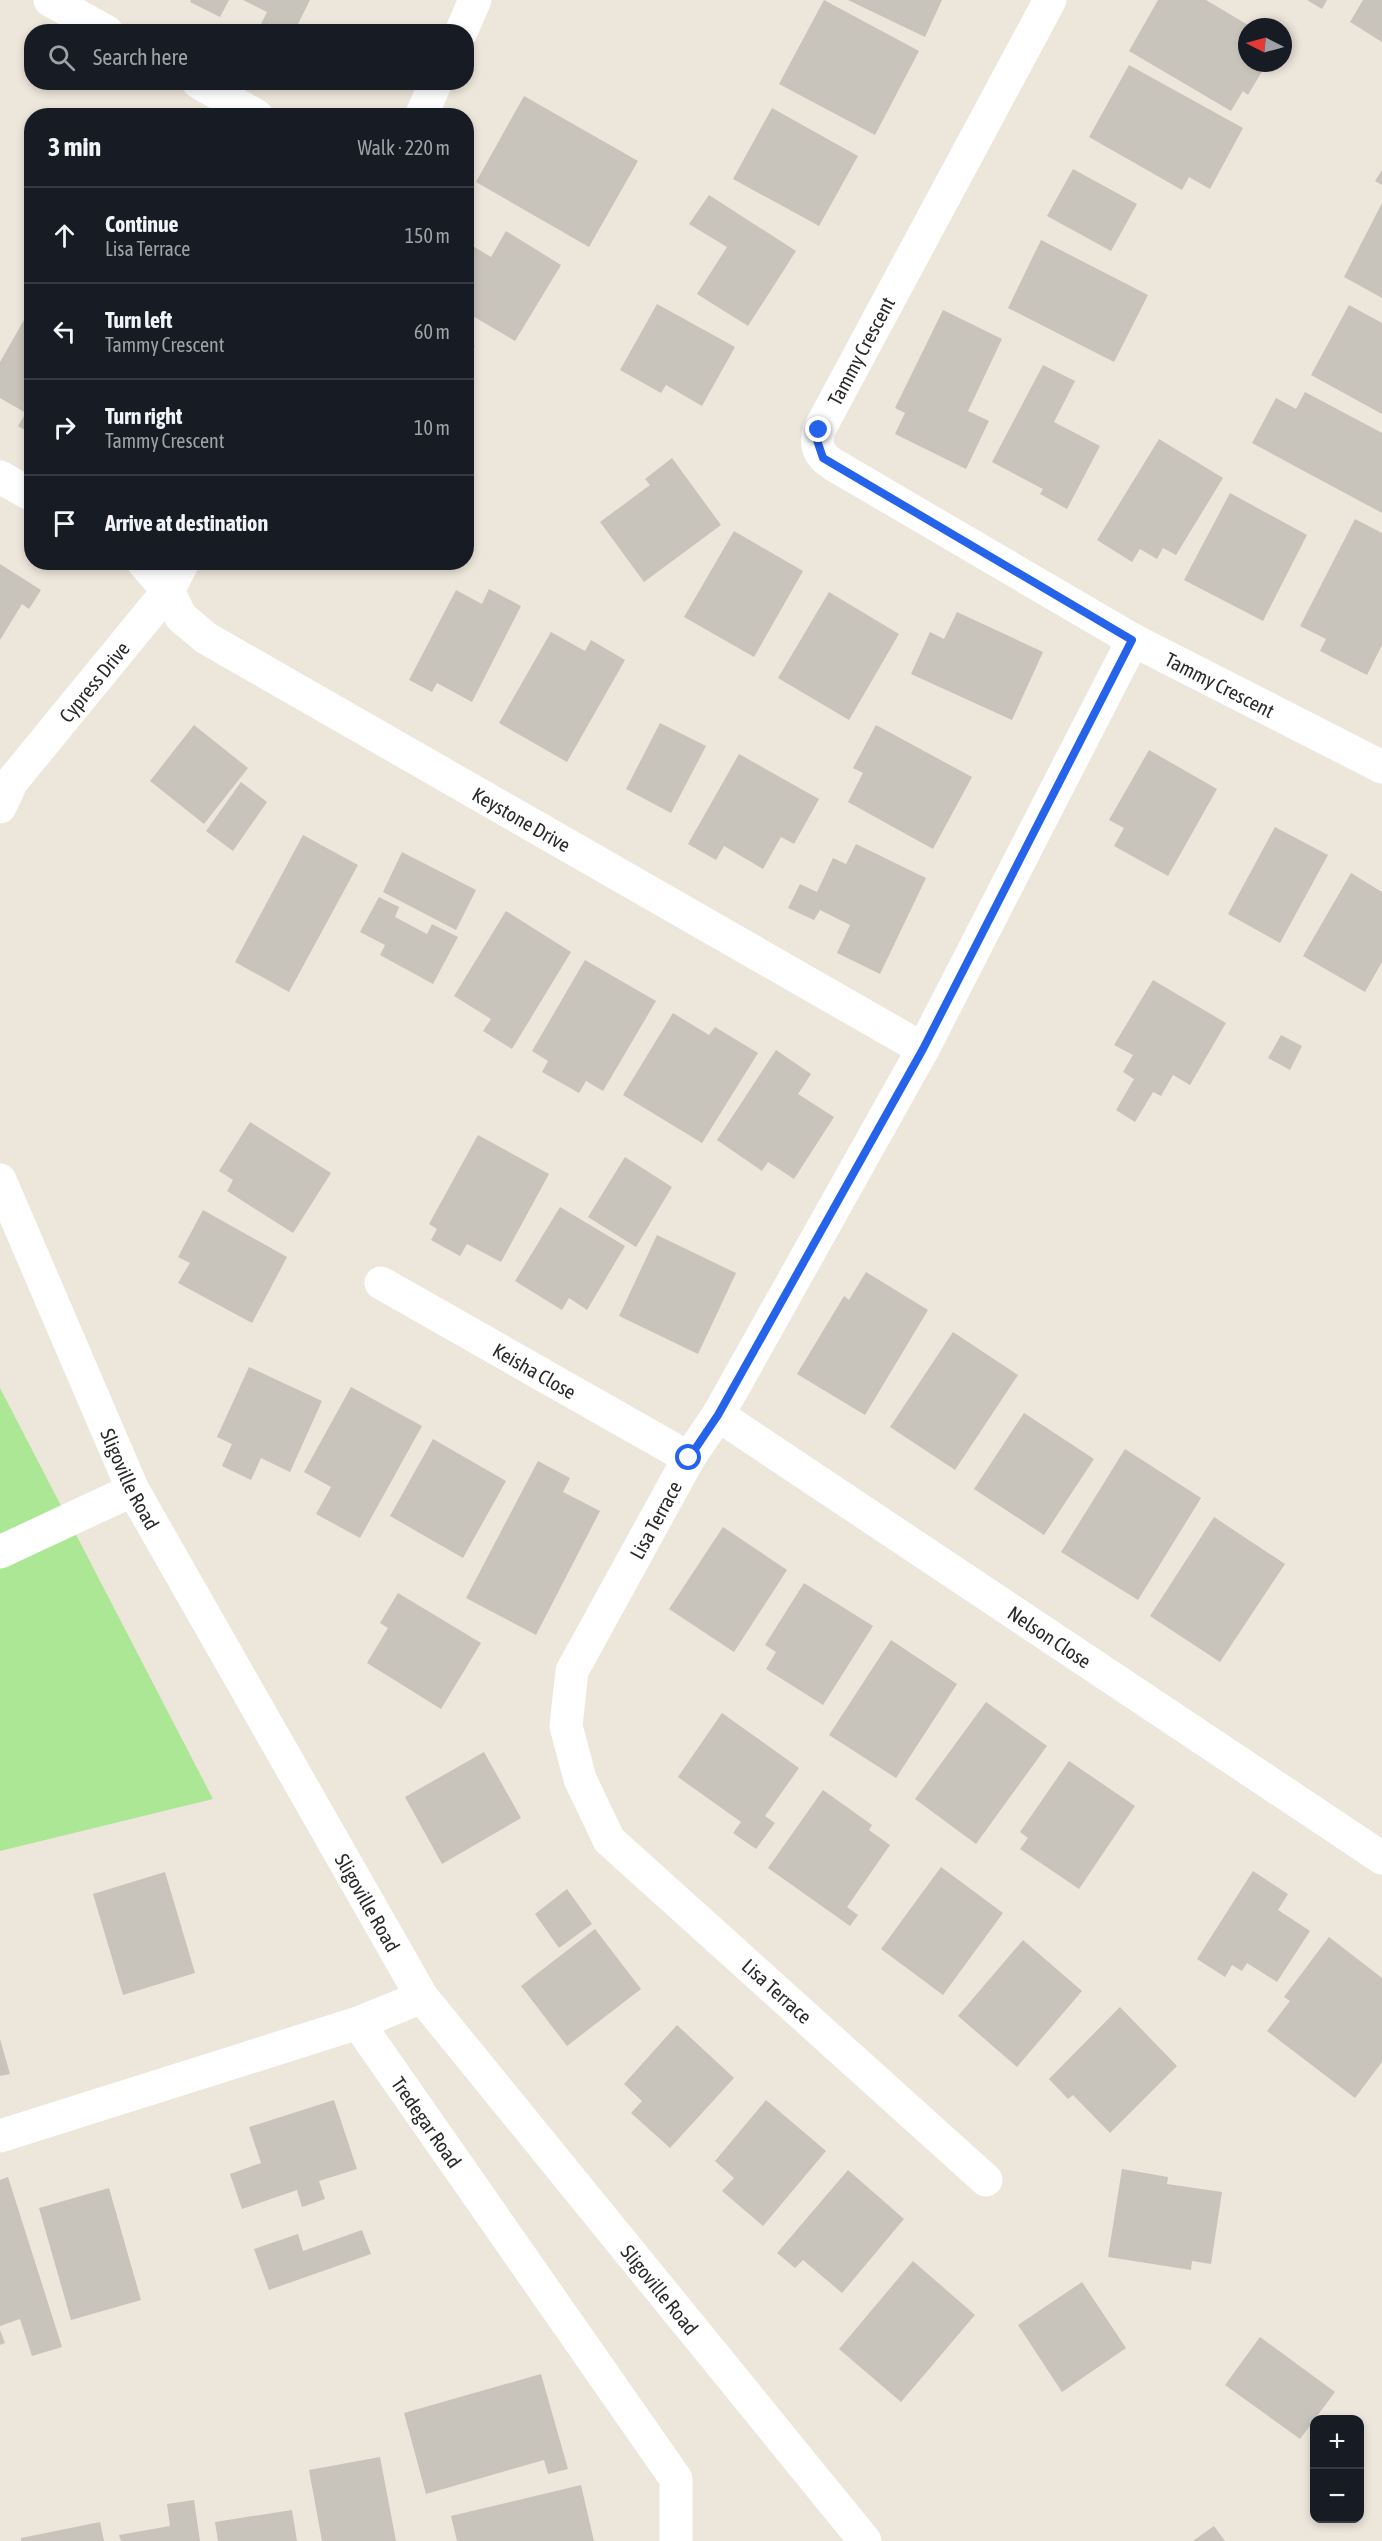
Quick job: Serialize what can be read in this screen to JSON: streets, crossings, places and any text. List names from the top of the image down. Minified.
{"streets":{"street":["Tammy Crescent","Cypress Drive","Keystone Drive","Keisha Close","Sligoville Road","Lisa Terrace","Nelson Close","Tredegar Road"]},"crossings":[["Tammy Crescent","Lisa Terrace"],["Cypress Drive","Keystone Drive"],["Keystone Drive","Lisa Terrace"],["Keisha Close","Lisa Terrace"],["Lisa Terrace","Nelson Close"]],"north":"left","page":{"search":"Search here","heading":["3 min","Walk · 220 m"],"list":[["Continue","Lisa Terrace","150 m"],["Turn left","Tammy Crescent","60 m"],["Turn right","Tammy Crescent","10 m"],"Arrive at destination"],"map_buttons":["+","−"]}}
